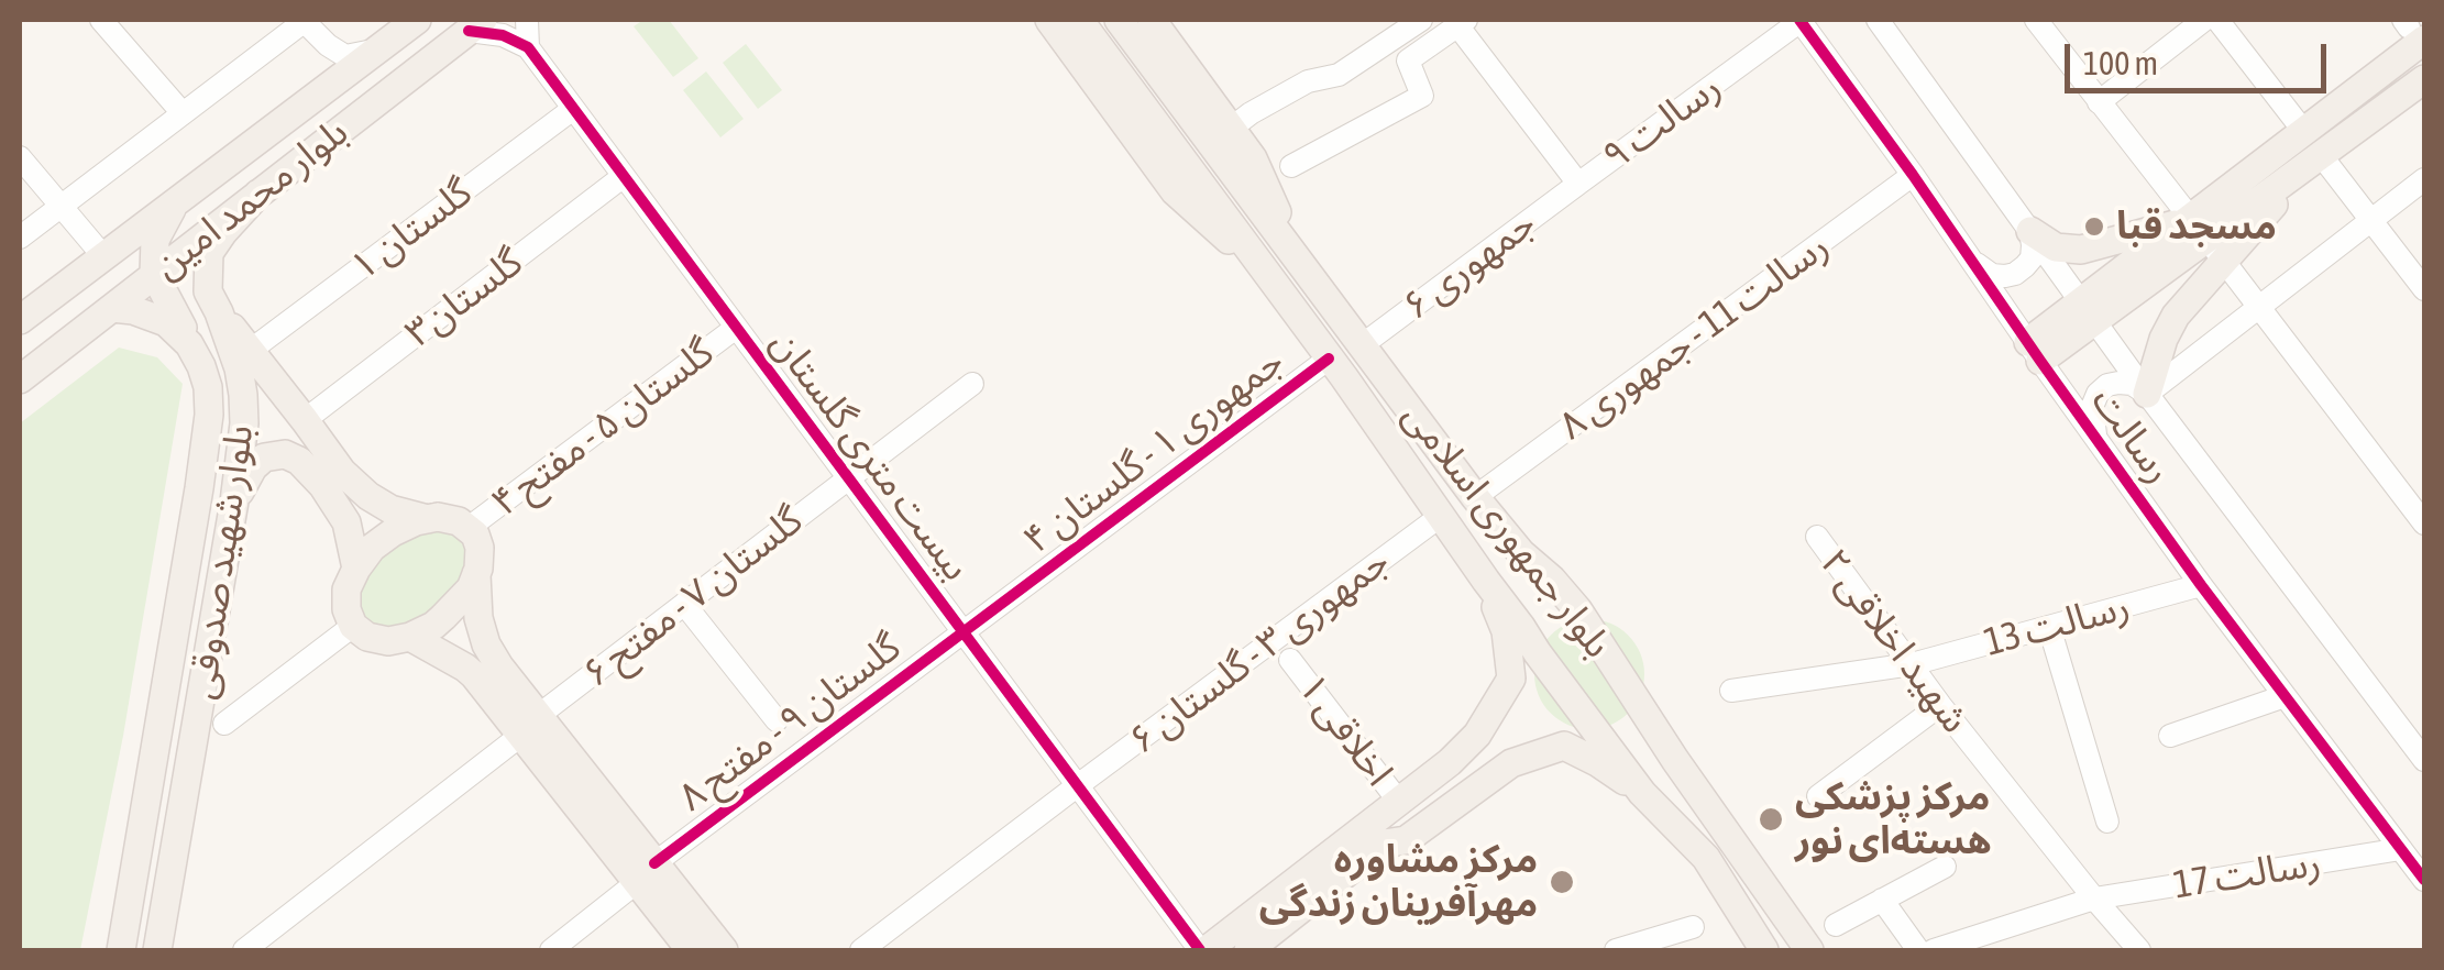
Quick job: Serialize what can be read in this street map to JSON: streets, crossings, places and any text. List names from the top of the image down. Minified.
{"streets":{"main road":["بلوار محمد امین","بلوار جمهوری اسلامی","بلوار شهید صدوقی"],"street":["رسالت ۹","گلستان ۱","جمهوری ۶","گلستان۳","رسالت 11 - جمهوری ۸","گلستان ۵ - مفتح ۴","رسالت","جمهوری ۱ - گلستان ۴","بیست متری گلستان","گلستان ۷ - مفتح ۶","رسالت 13","شهید اخلاقی ۲","جمهوری ۳ - گلستان ۶","گلستان ۹ - مفتح ۸","اخلاقی ۱","رسالت 17"]},"crossings":[["رسالت ۹","جمهوری ۶"],["رسالت ۹","رسالت"],["بلوار محمد امین","بلوار شهید صدوقی"],["گلستان ۱","بیست متری گلستان"],["جمهوری ۶","بلوار جمهوری اسلامی"],["گلستان۳","بیست متری گلستان"],["رسالت 11 - جمهوری ۸","رسالت"],["رسالت 11 - جمهوری ۸","بلوار جمهوری اسلامی"],["گلستان ۵ - مفتح ۴","بیست متری گلستان"],["رسالت","رسالت 13"],["رسالت","رسالت 17"],["جمهوری ۱ - گلستان ۴","بیست متری گلستان"],["جمهوری ۱ - گلستان ۴","بلوار جمهوری اسلامی"],["جمهوری ۱ - گلستان ۴","گلستان ۹ - مفتح ۸"],["بیست متری گلستان","گلستان ۷ - مفتح ۶"],["بیست متری گلستان","جمهوری ۳ - گلستان ۶"],["بیست متری گلستان","گلستان ۹ - مفتح ۸"],["بلوار جمهوری اسلامی","جمهوری ۳ - گلستان ۶"],["رسالت 13","شهید اخلاقی ۲"],["شهید اخلاقی ۲","رسالت 17"]],"places":["مسجد قبا","مرکز پزشکی هسته‌ای نور","مرکز مشاوره مهرآفرینان زندگی"],"scale_bar":"100 m"}
